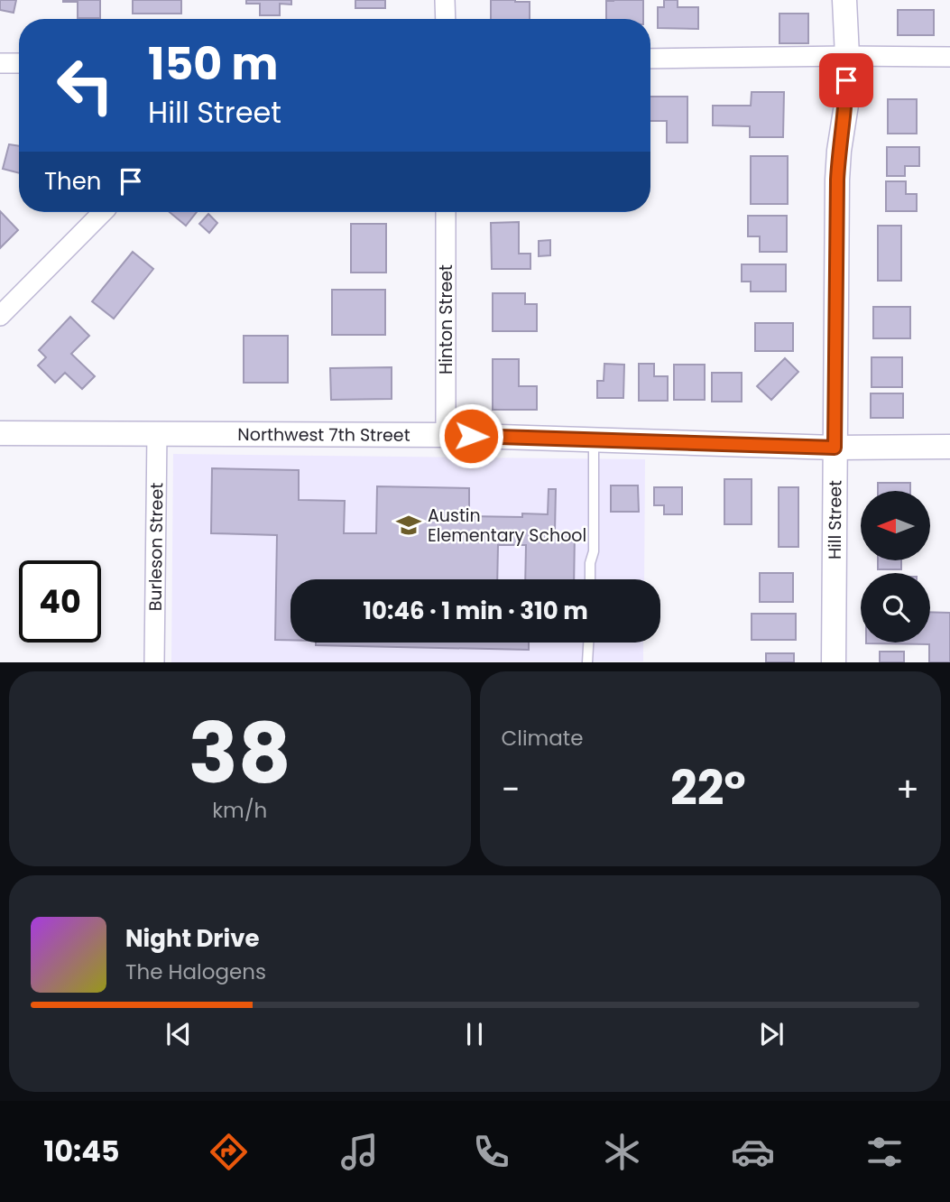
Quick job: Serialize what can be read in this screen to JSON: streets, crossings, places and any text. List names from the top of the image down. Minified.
{"streets":{"street":["Hinton Street","Northwest 7th Street","Hill Street","Burleson Street"]},"crossings":[["Hinton Street","Northwest 7th Street"],["Northwest 7th Street","Hill Street"],["Northwest 7th Street","Burleson Street"]],"places":{"school or university":["Austin Elementary School"]},"north":"left","page":{"turn":["150 m","Hill Street"],"then":"Then","limit":"40","trip":"10:46 · 1 min · 310 m","tile":[["38","km/h"],"Climate"],"heat":["−","22°","+"],"song":["Night Drive","The Halogens"],"tabs":"10:45"}}
